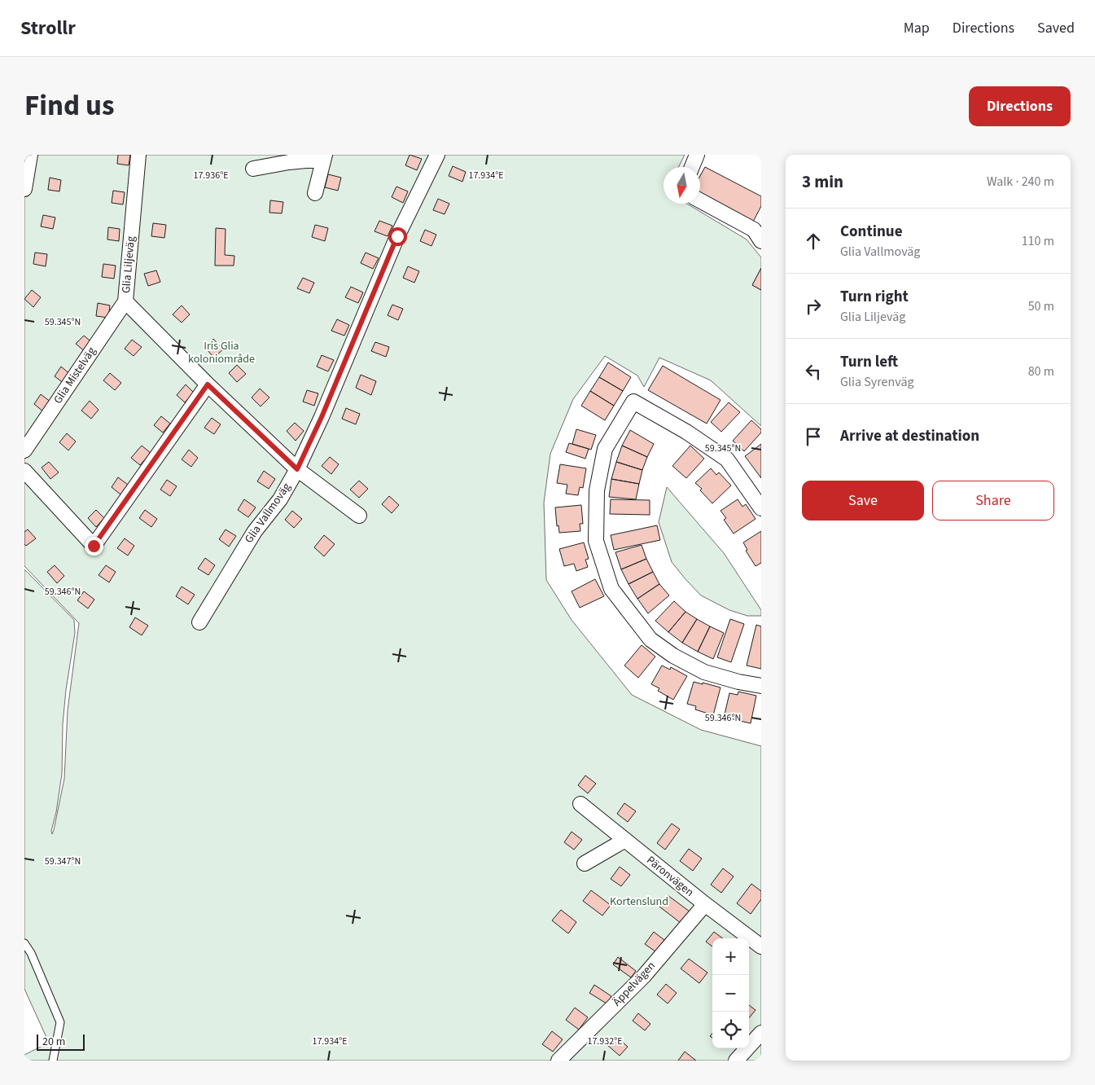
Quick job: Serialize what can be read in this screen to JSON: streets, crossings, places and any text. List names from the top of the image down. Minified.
{"streets":{"street":["Glia Liljeväg","Glia Mistelväg","Glia Vallmoväg","Päronvägen","Äppelvägen"]},"crossings":[["Glia Liljeväg","Glia Mistelväg"],["Glia Liljeväg","Glia Vallmoväg"],["Päronvägen","Äppelvägen"]],"parks":["Iris Glia koloniområde","Kortenslund"],"scale_bar":"20 m","north":"bottom","page":{"header":"Strollr","nav":["Map","Directions","Saved"],"title":"Find us","buttons":["Directions",["Save","Share"]],"heading":["3 min","Walk · 240 m"],"list":[["Continue","Glia Vallmoväg","110 m"],["Turn right","Glia Liljeväg","50 m"],["Turn left","Glia Syrenväg","80 m"],"Arrive at destination"],"map_buttons":["+","−"],"scale":"20 m"},"coordinates":["17.936°E","17.934°E","59.345°N","59.346°N","59.347°N","17.932°E"]}
